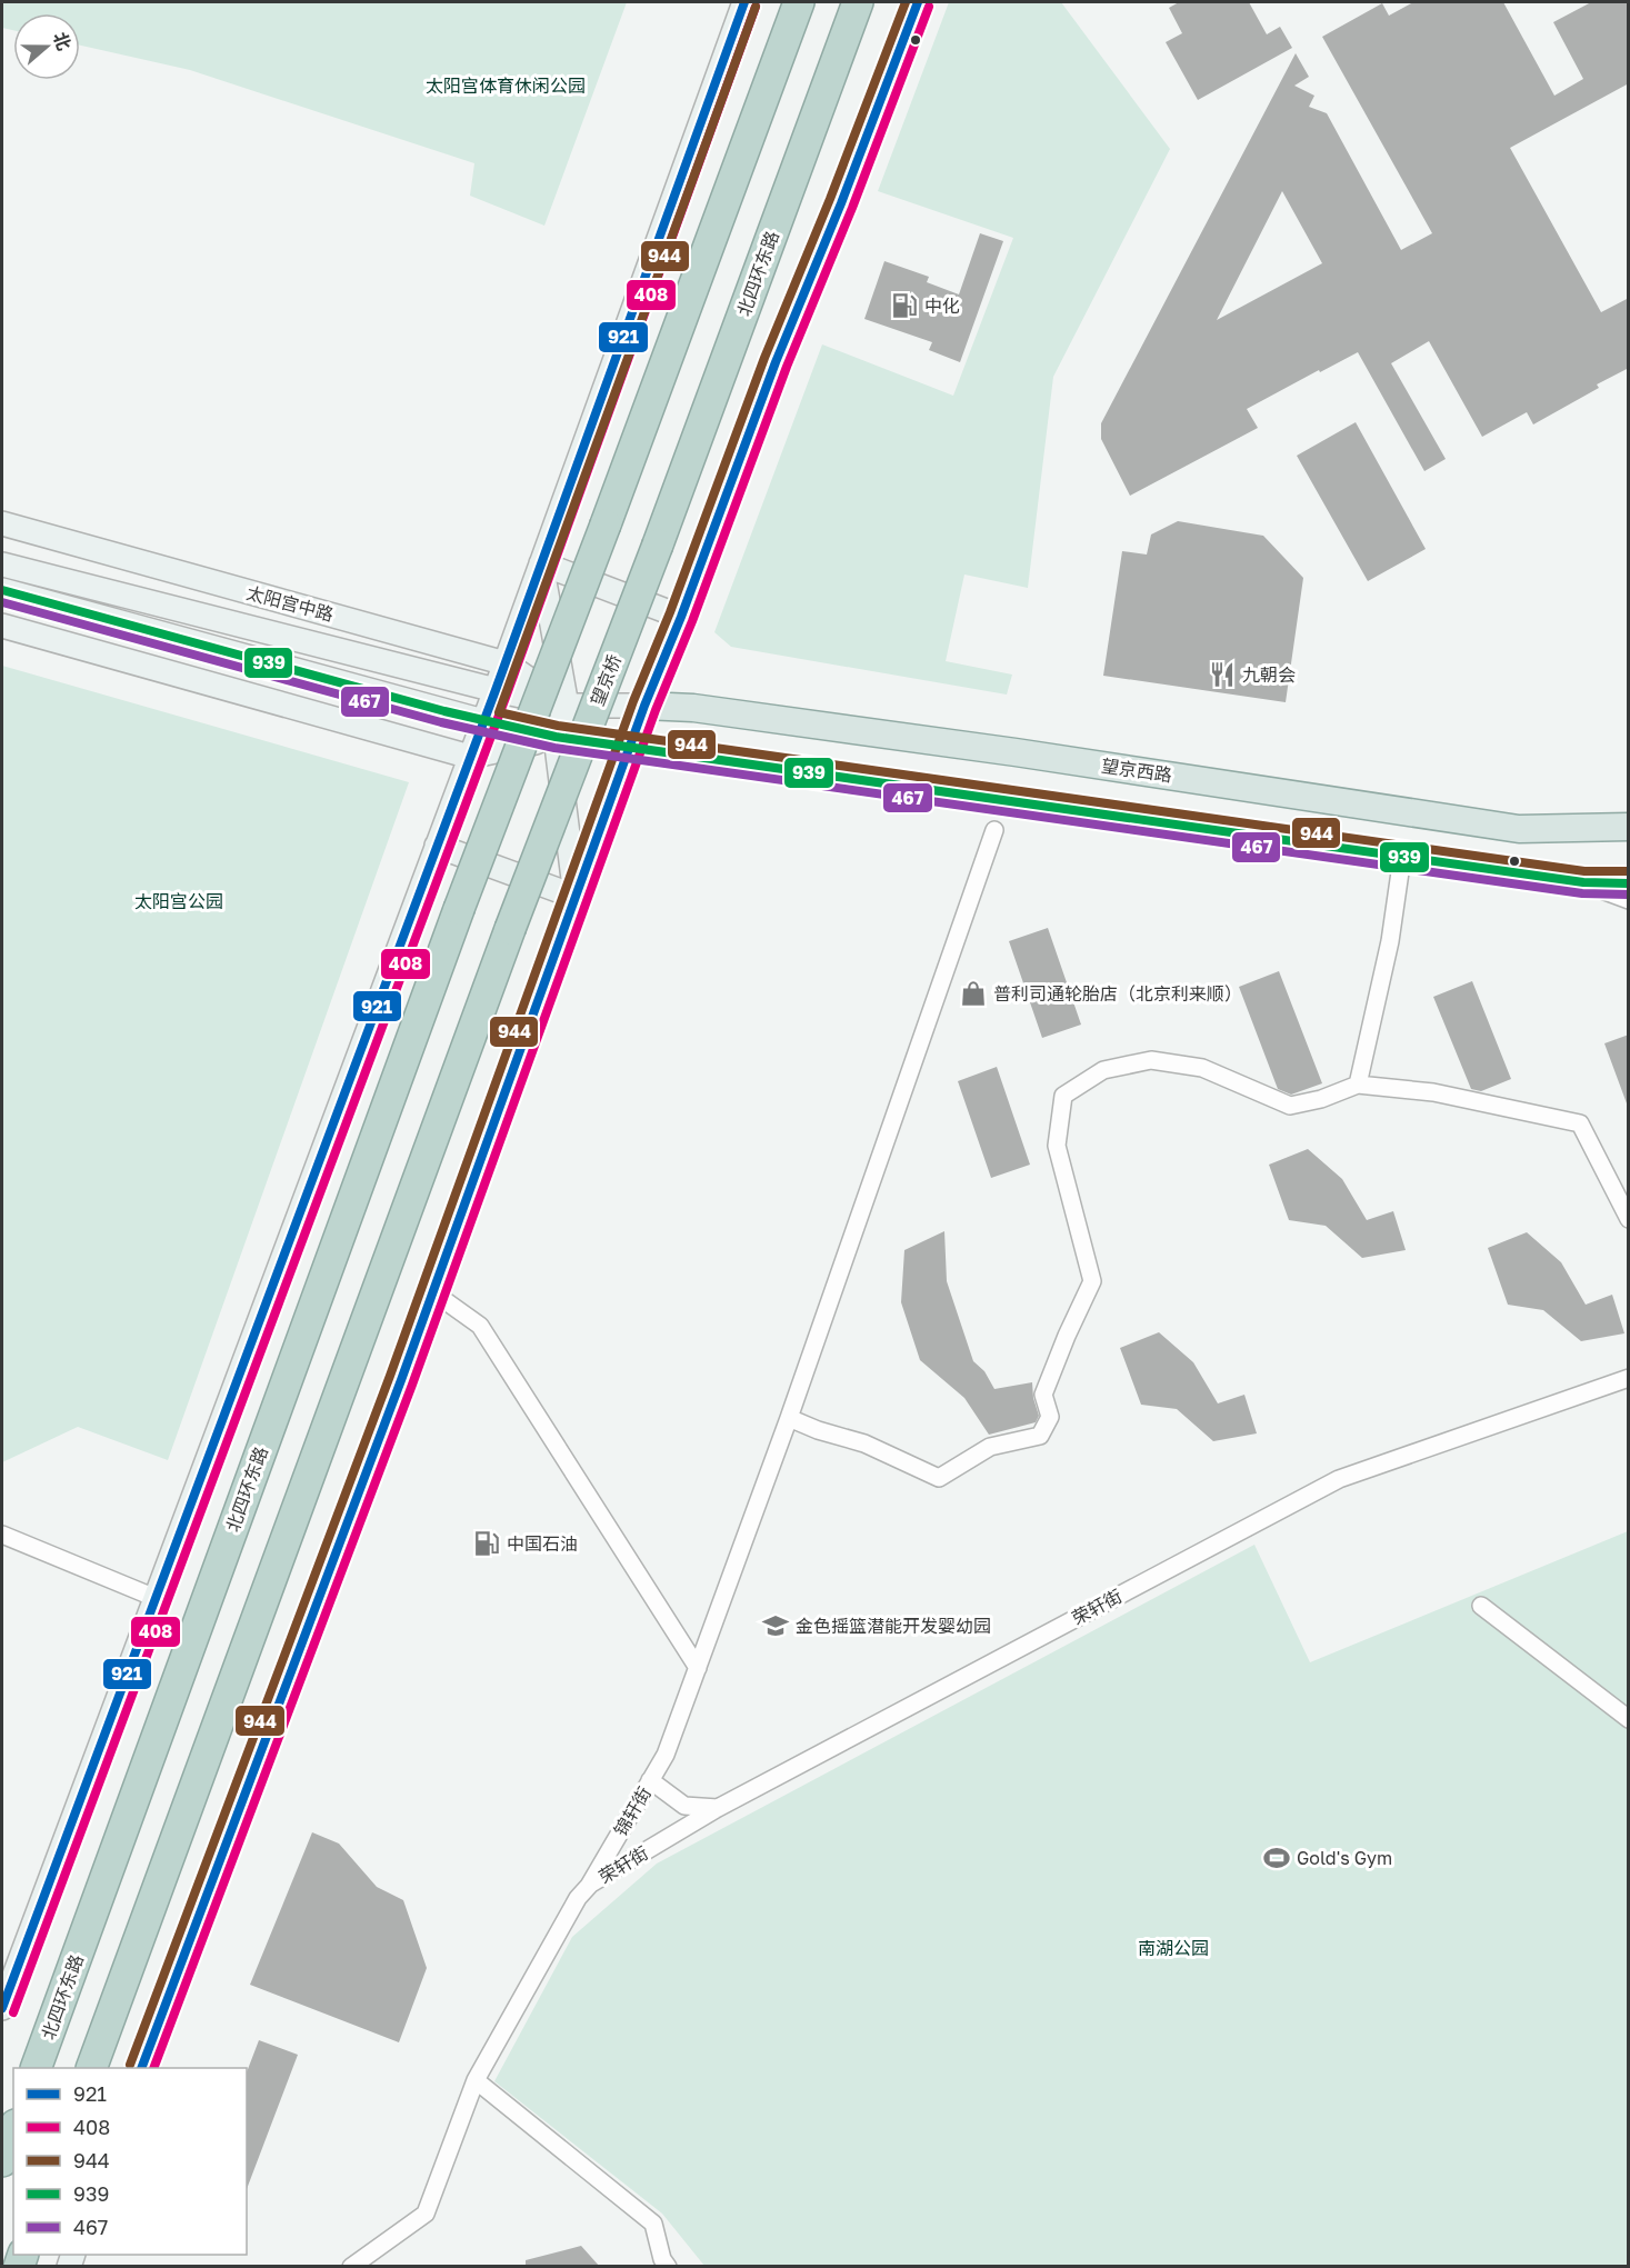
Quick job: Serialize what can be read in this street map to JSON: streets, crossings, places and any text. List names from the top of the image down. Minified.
{"streets":{"highway":["北四环东路","望京桥"],"main road":["望京西路"],"street":["太阳宫中路","荣轩街","锦轩街"]},"crossings":[["北四环东路","望京桥"],["太阳宫中路","望京西路"],["荣轩街","锦轩街"]],"parks":["太阳宫体育休闲公园","太阳宫公园","南湖公园"],"places":{"fuel station":["中化","中国石油"],"restaurant":["九朝会"],"shop":["普利司通轮胎店（北京利来顺）"],"school or university":["金色摇篮潜能开发婴幼园"],"sports":["Gold's Gym"]},"lines":["transit line 921","transit line 944","transit line 408","transit line 939","transit line 467"],"legend":["921","408","944","939","467"],"north":"right"}
